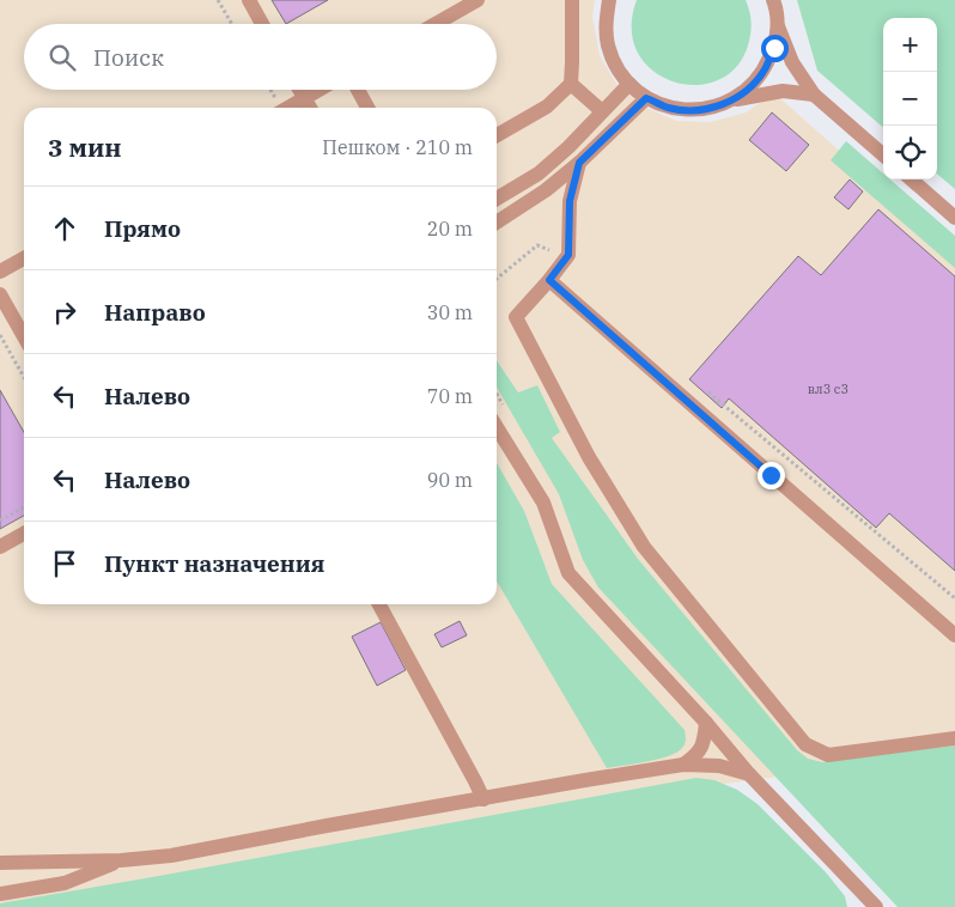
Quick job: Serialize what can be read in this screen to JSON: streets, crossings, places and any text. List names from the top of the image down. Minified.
{"house_numbers":["вл3 с3"],"page":{"map_buttons":["+","−"],"search":"Поиск","heading":["3 мин","Пешком · 210 m"],"list":[["Прямо","20 m"],["Направо","30 m"],["Налево","70 m"],["Налево","90 m"],"Пункт назначения"]}}
